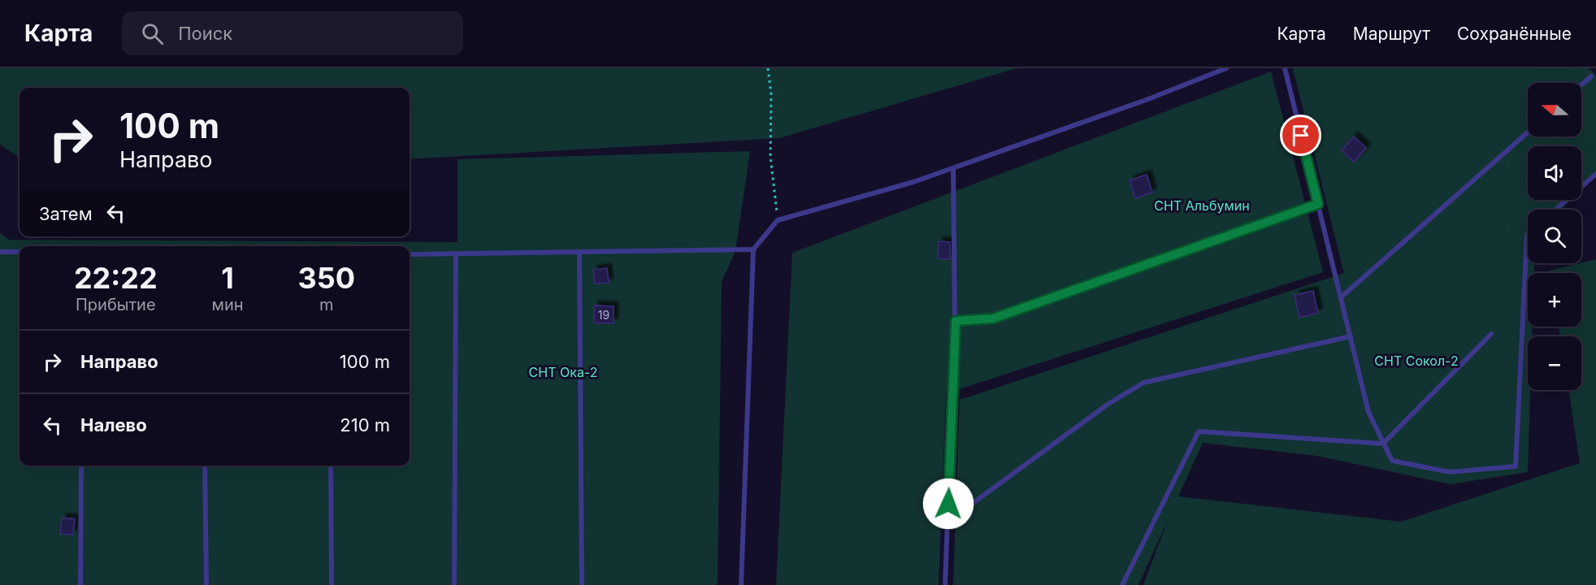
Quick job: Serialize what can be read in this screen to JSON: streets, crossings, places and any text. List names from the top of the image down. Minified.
{"parks":["СНТ Альбумин","СНТ Сокол-2","СНТ Ока-2"],"house_numbers":["19"],"north":"left","page":{"header":"Карта","search":"Поиск","nav":["Карта","Маршрут","Сохранённые"],"map_buttons":["+","−"],"turn":["100 m","Направо"],"then":"Затем","eta":["22:22","Прибытие","1","мин","350","m"],"list":[{"name":"Направо","value":"100 m"},{"name":"Налево","value":"210 m"}]}}
